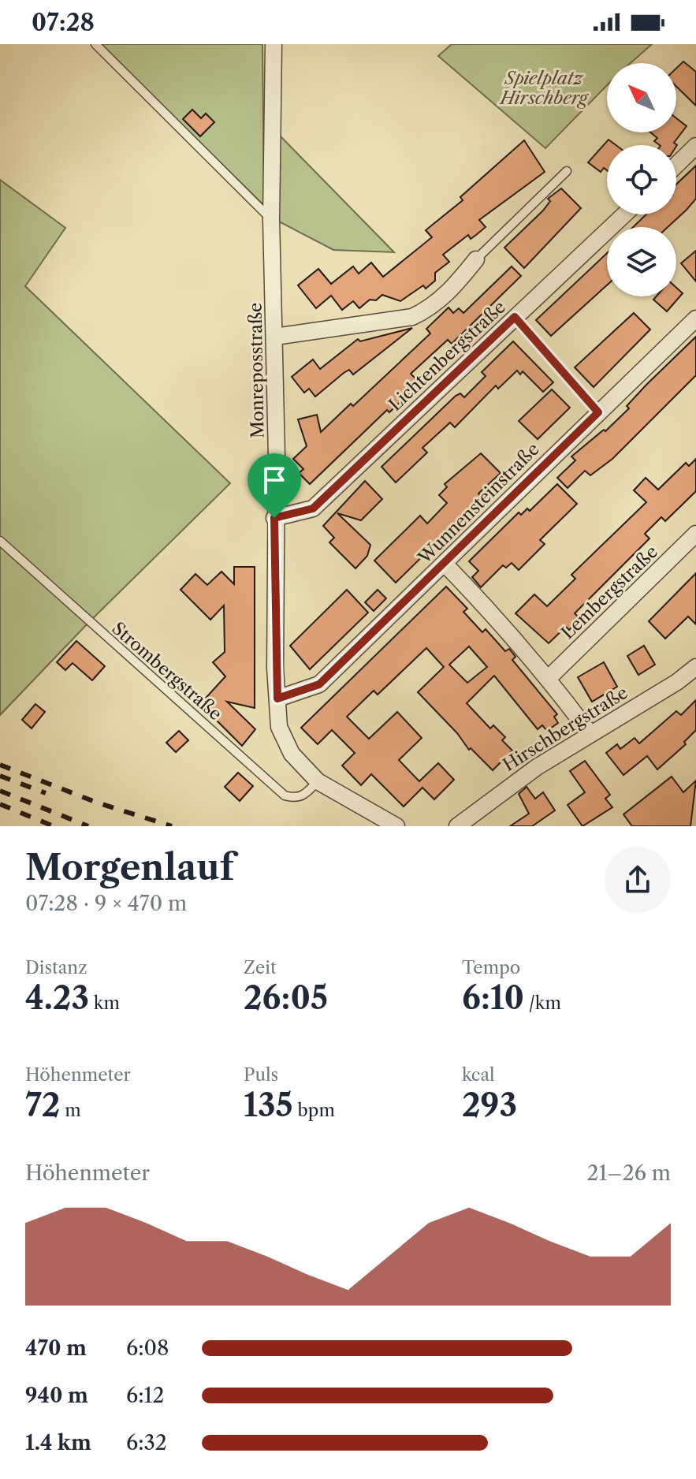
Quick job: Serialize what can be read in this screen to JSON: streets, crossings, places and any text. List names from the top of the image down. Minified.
{"streets":{"street":["Lichtenbergstraße","Monreposstraße","Wunnensteinstraße","Lembergstraße","Hirschbergstraße"],"lane":["Strombergstraße"]},"crossings":[["Lichtenbergstraße","Monreposstraße"],["Monreposstraße","Wunnensteinstraße"],["Monreposstraße","Strombergstraße"]],"parks":["Spielplatz Hirschberg"],"north":"top left","page":{"status":"07:28","heading":["Morgenlauf","07:28 · 9 × 470 m"],"stats":[["Distanz","4.23 km"],["Zeit","26:05"],["Tempo","6:10 /km"],["Höhenmeter","72 m"],["Puls","135 bpm"],["kcal","293"]],"chart":["Höhenmeter","21–26 m"],"list":[{"name":"470 m","note":"6:08"},{"name":"940 m","note":"6:12"},{"name":"1.4 km","note":"6:32"}]}}
